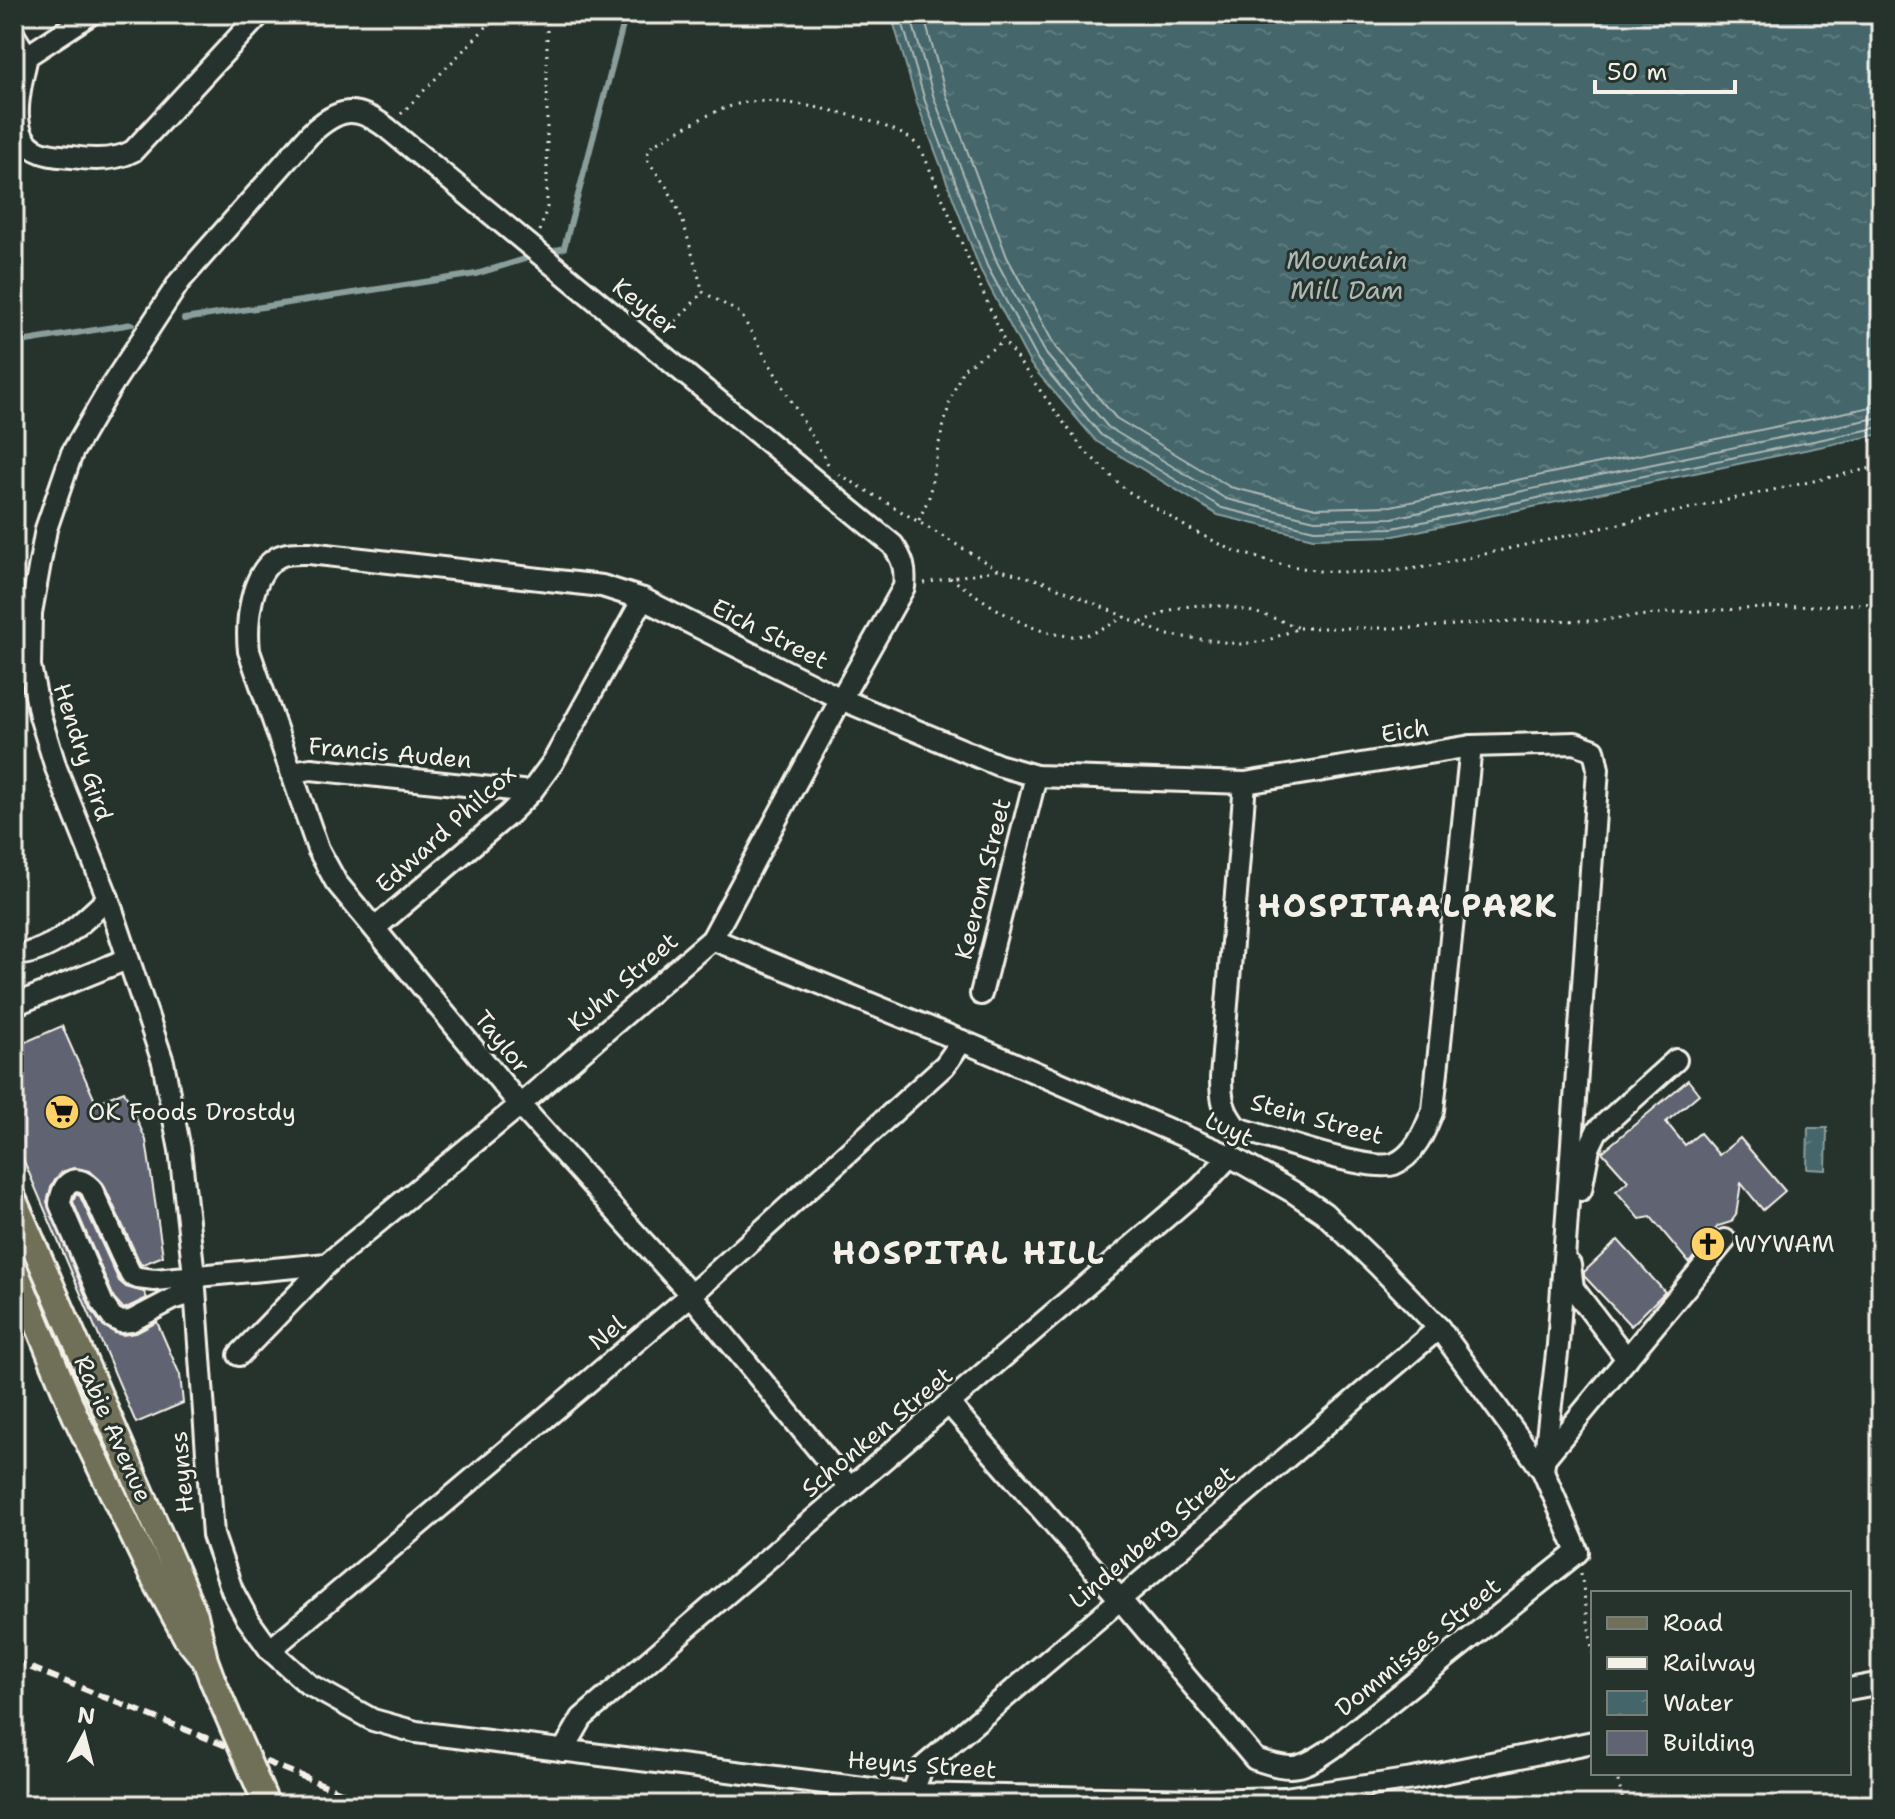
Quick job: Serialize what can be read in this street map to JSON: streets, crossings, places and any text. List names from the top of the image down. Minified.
{"streets":{"main road":["Rabie Avenue"],"street":["Keyter","Eich Street","Eich","Hendry Gird","Francis Auden","Edward Philcox","Keerom Street","Kuhn Street","Taylor","Stein Street","Luyt","Nel","Schonken Street","Heynss","Lindenberg Street","Dommisses Street","Heyns Street"]},"crossings":[["Keyter","Hendry Gird"],["Keyter","Kuhn Street"],["Eich Street","Eich"],["Eich Street","Edward Philcox"],["Eich Street","Keerom Street"],["Eich Street","Kuhn Street"],["Eich Street","Taylor"],["Eich Street","Stein Street"],["Eich","Stein Street"],["Eich","Luyt"],["Hendry Gird","Heynss"],["Francis Auden","Edward Philcox"],["Francis Auden","Taylor"],["Edward Philcox","Taylor"],["Kuhn Street","Taylor"],["Kuhn Street","Luyt"],["Taylor","Nel"],["Taylor","Schonken Street"],["Luyt","Nel"],["Luyt","Schonken Street"],["Luyt","Lindenberg Street"],["Luyt","Dommisses Street"],["Nel","Heynss"],["Nel","Heyns Street"],["Schonken Street","Heyns Street"],["Heynss","Heyns Street"],["Lindenberg Street","Dommisses Street"],["Lindenberg Street","Heyns Street"]],"districts":["HOSPITAALPARK","HOSPITAL HILL"],"water":["Mountain Mill Dam"],"places":{"supermarket":["OK Foods Drostdy"],"church":["WYWAM"]},"legend":["Road","Railway","Water","Building"],"scale_bar":"50 m","north":"top"}
